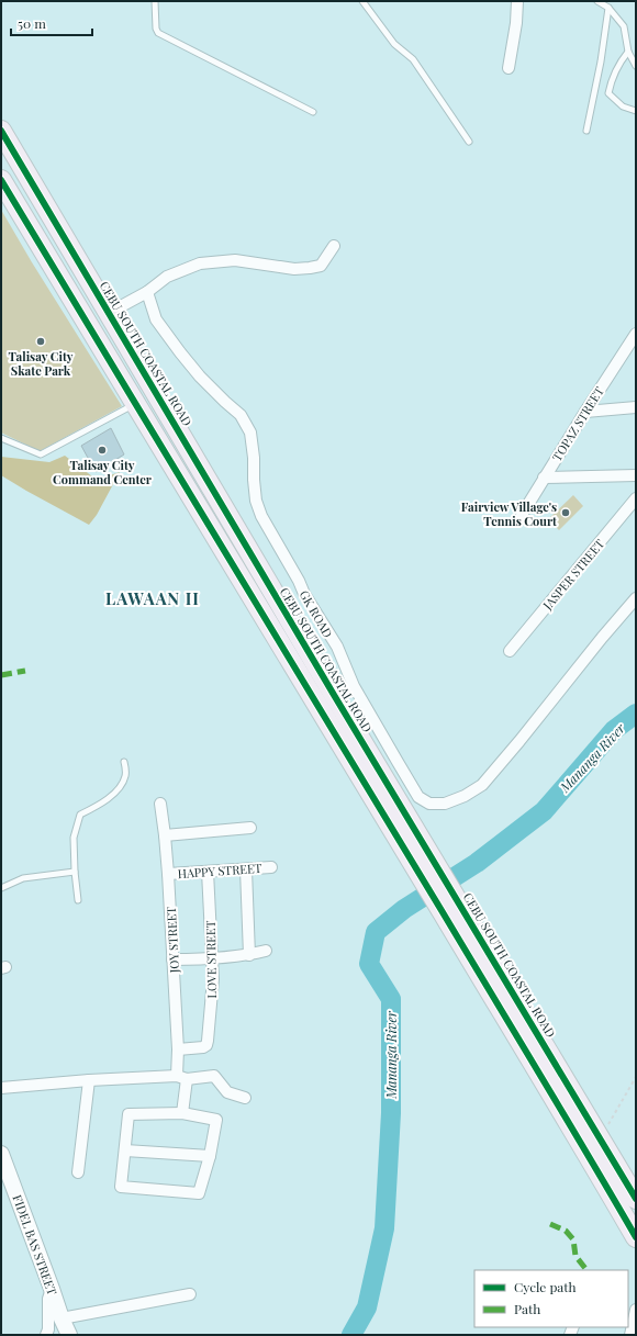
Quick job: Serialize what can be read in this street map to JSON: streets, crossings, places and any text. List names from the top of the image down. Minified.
{"streets":{"highway":["CEBU SOUTH COASTAL ROAD"],"street":["TOPAZ STREET","JASPER STREET","GK ROAD","HAPPY STREET","JOY STREET","LOVE STREET","FIDEL BAS STREET"]},"crossings":[["HAPPY STREET","JOY STREET"],["HAPPY STREET","LOVE STREET"],["JOY STREET","LOVE STREET"]],"districts":["LAWAAN II"],"water":["Mananga River"],"places":["Talisay City Skate Park","Talisay City Command Center","Fairview Village's Tennis Court"],"legend":["Cycle path","Path"],"scale_bar":"50 m"}
